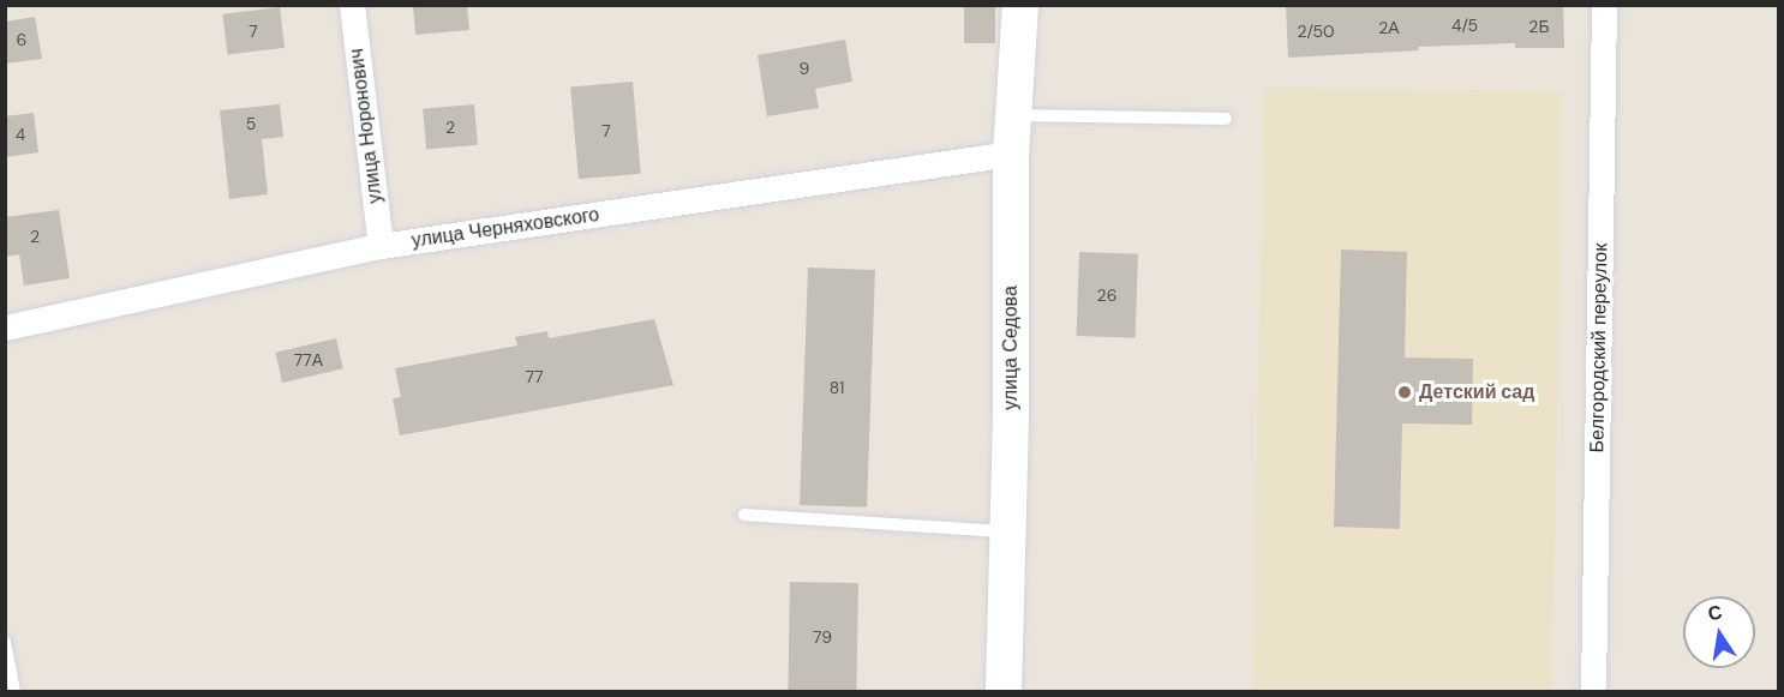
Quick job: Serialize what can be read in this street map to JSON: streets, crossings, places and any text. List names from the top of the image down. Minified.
{"streets":{"street":["улица Норонович","улица Черняховского","улица Седова","Белгородский переулок"]},"crossings":[["улица Норонович","улица Черняховского"],["улица Черняховского","улица Седова"]],"places":["Детский сад"],"house_numbers":["4/5","2Б","2А","7","2/50","6","9","5","2","7","4","2","26","77А","77","81","79"],"north":"top"}
